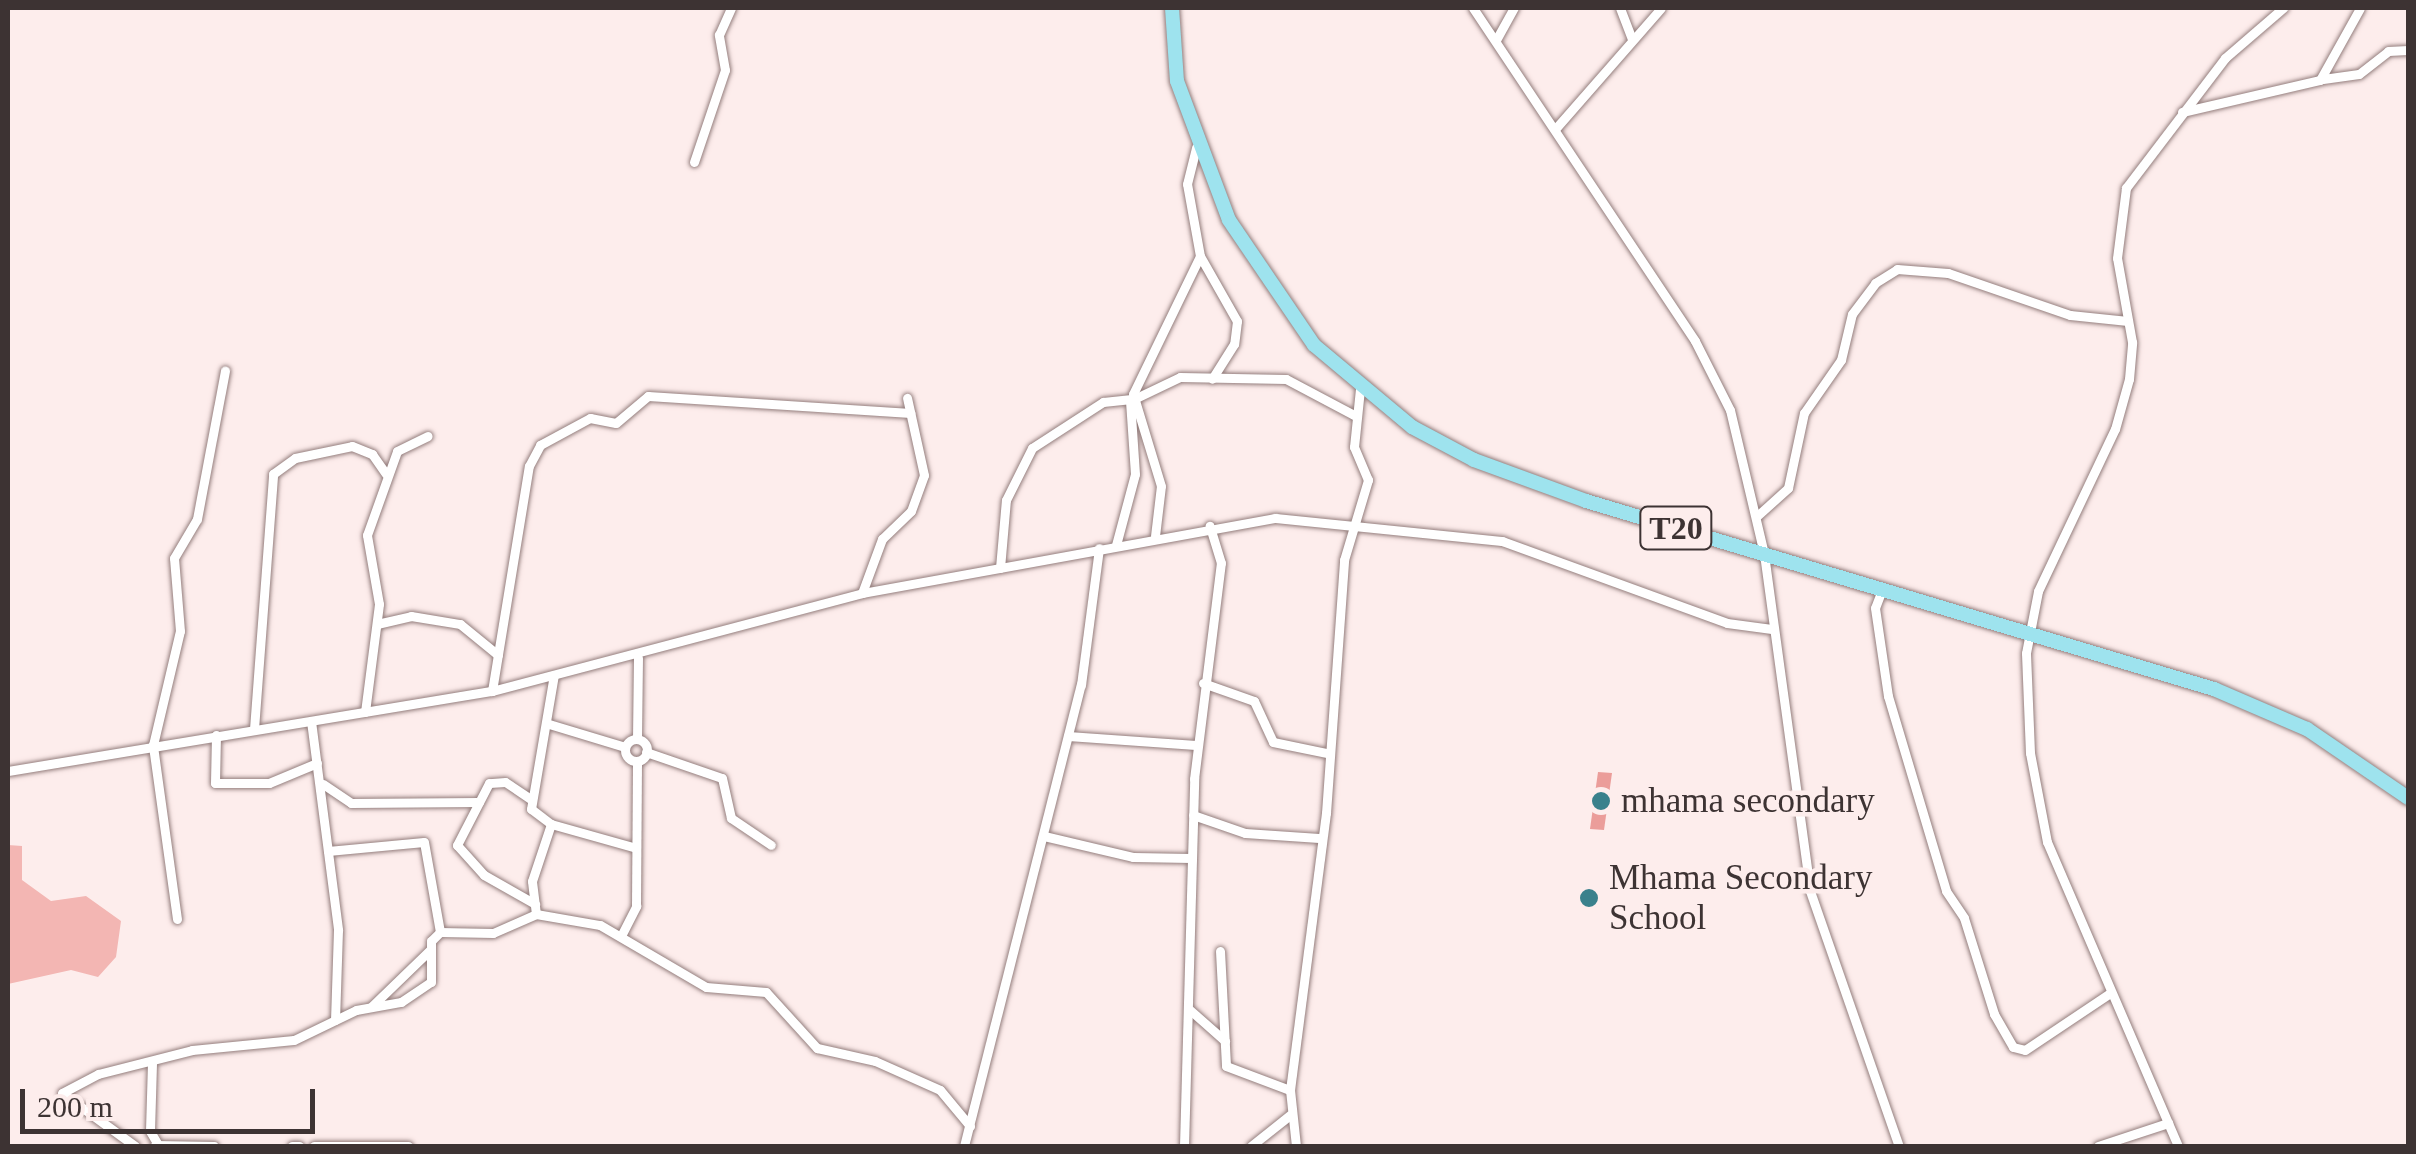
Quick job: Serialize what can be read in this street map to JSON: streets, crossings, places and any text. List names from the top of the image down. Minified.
{"streets":{"main road":["T20"]},"places":["mhama secondary","Mhama Secondary School"],"scale_bar":"200 m"}
